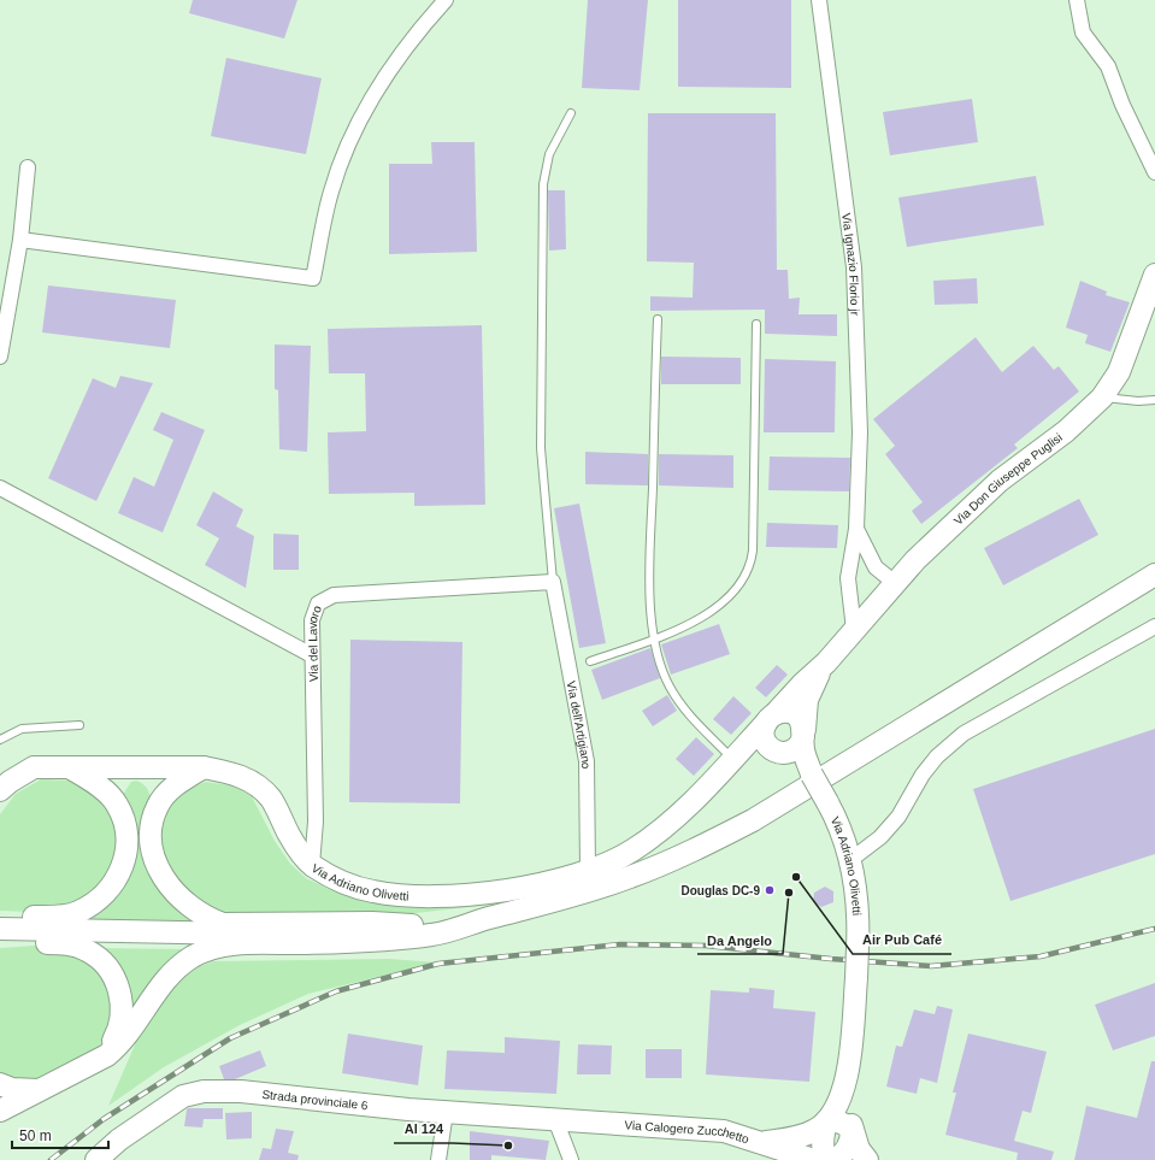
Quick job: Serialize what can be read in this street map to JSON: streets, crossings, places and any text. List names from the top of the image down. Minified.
{"streets":{"main road":["Via Don Giuseppe Puglisi","Via Adriano Olivetti","Strada provinciale 6","Via Calogero Zucchetto"],"street":["Via Ignazio Florio jr","Via del Lavoro","Via dell'Artigiano"]},"crossings":[["Via Ignazio Florio jr","Via Don Giuseppe Puglisi"],["Via Don Giuseppe Puglisi","Via Adriano Olivetti"],["Via del Lavoro","Via dell'Artigiano"],["Via del Lavoro","Via Adriano Olivetti"],["Via dell'Artigiano","Via Adriano Olivetti"],["Via Adriano Olivetti","Via Calogero Zucchetto"],["Strada provinciale 6","Via Calogero Zucchetto"]],"places":["Air Pub Café","Douglas DC-9","Da Angelo","Al 124"],"scale_bar":"50 m"}
